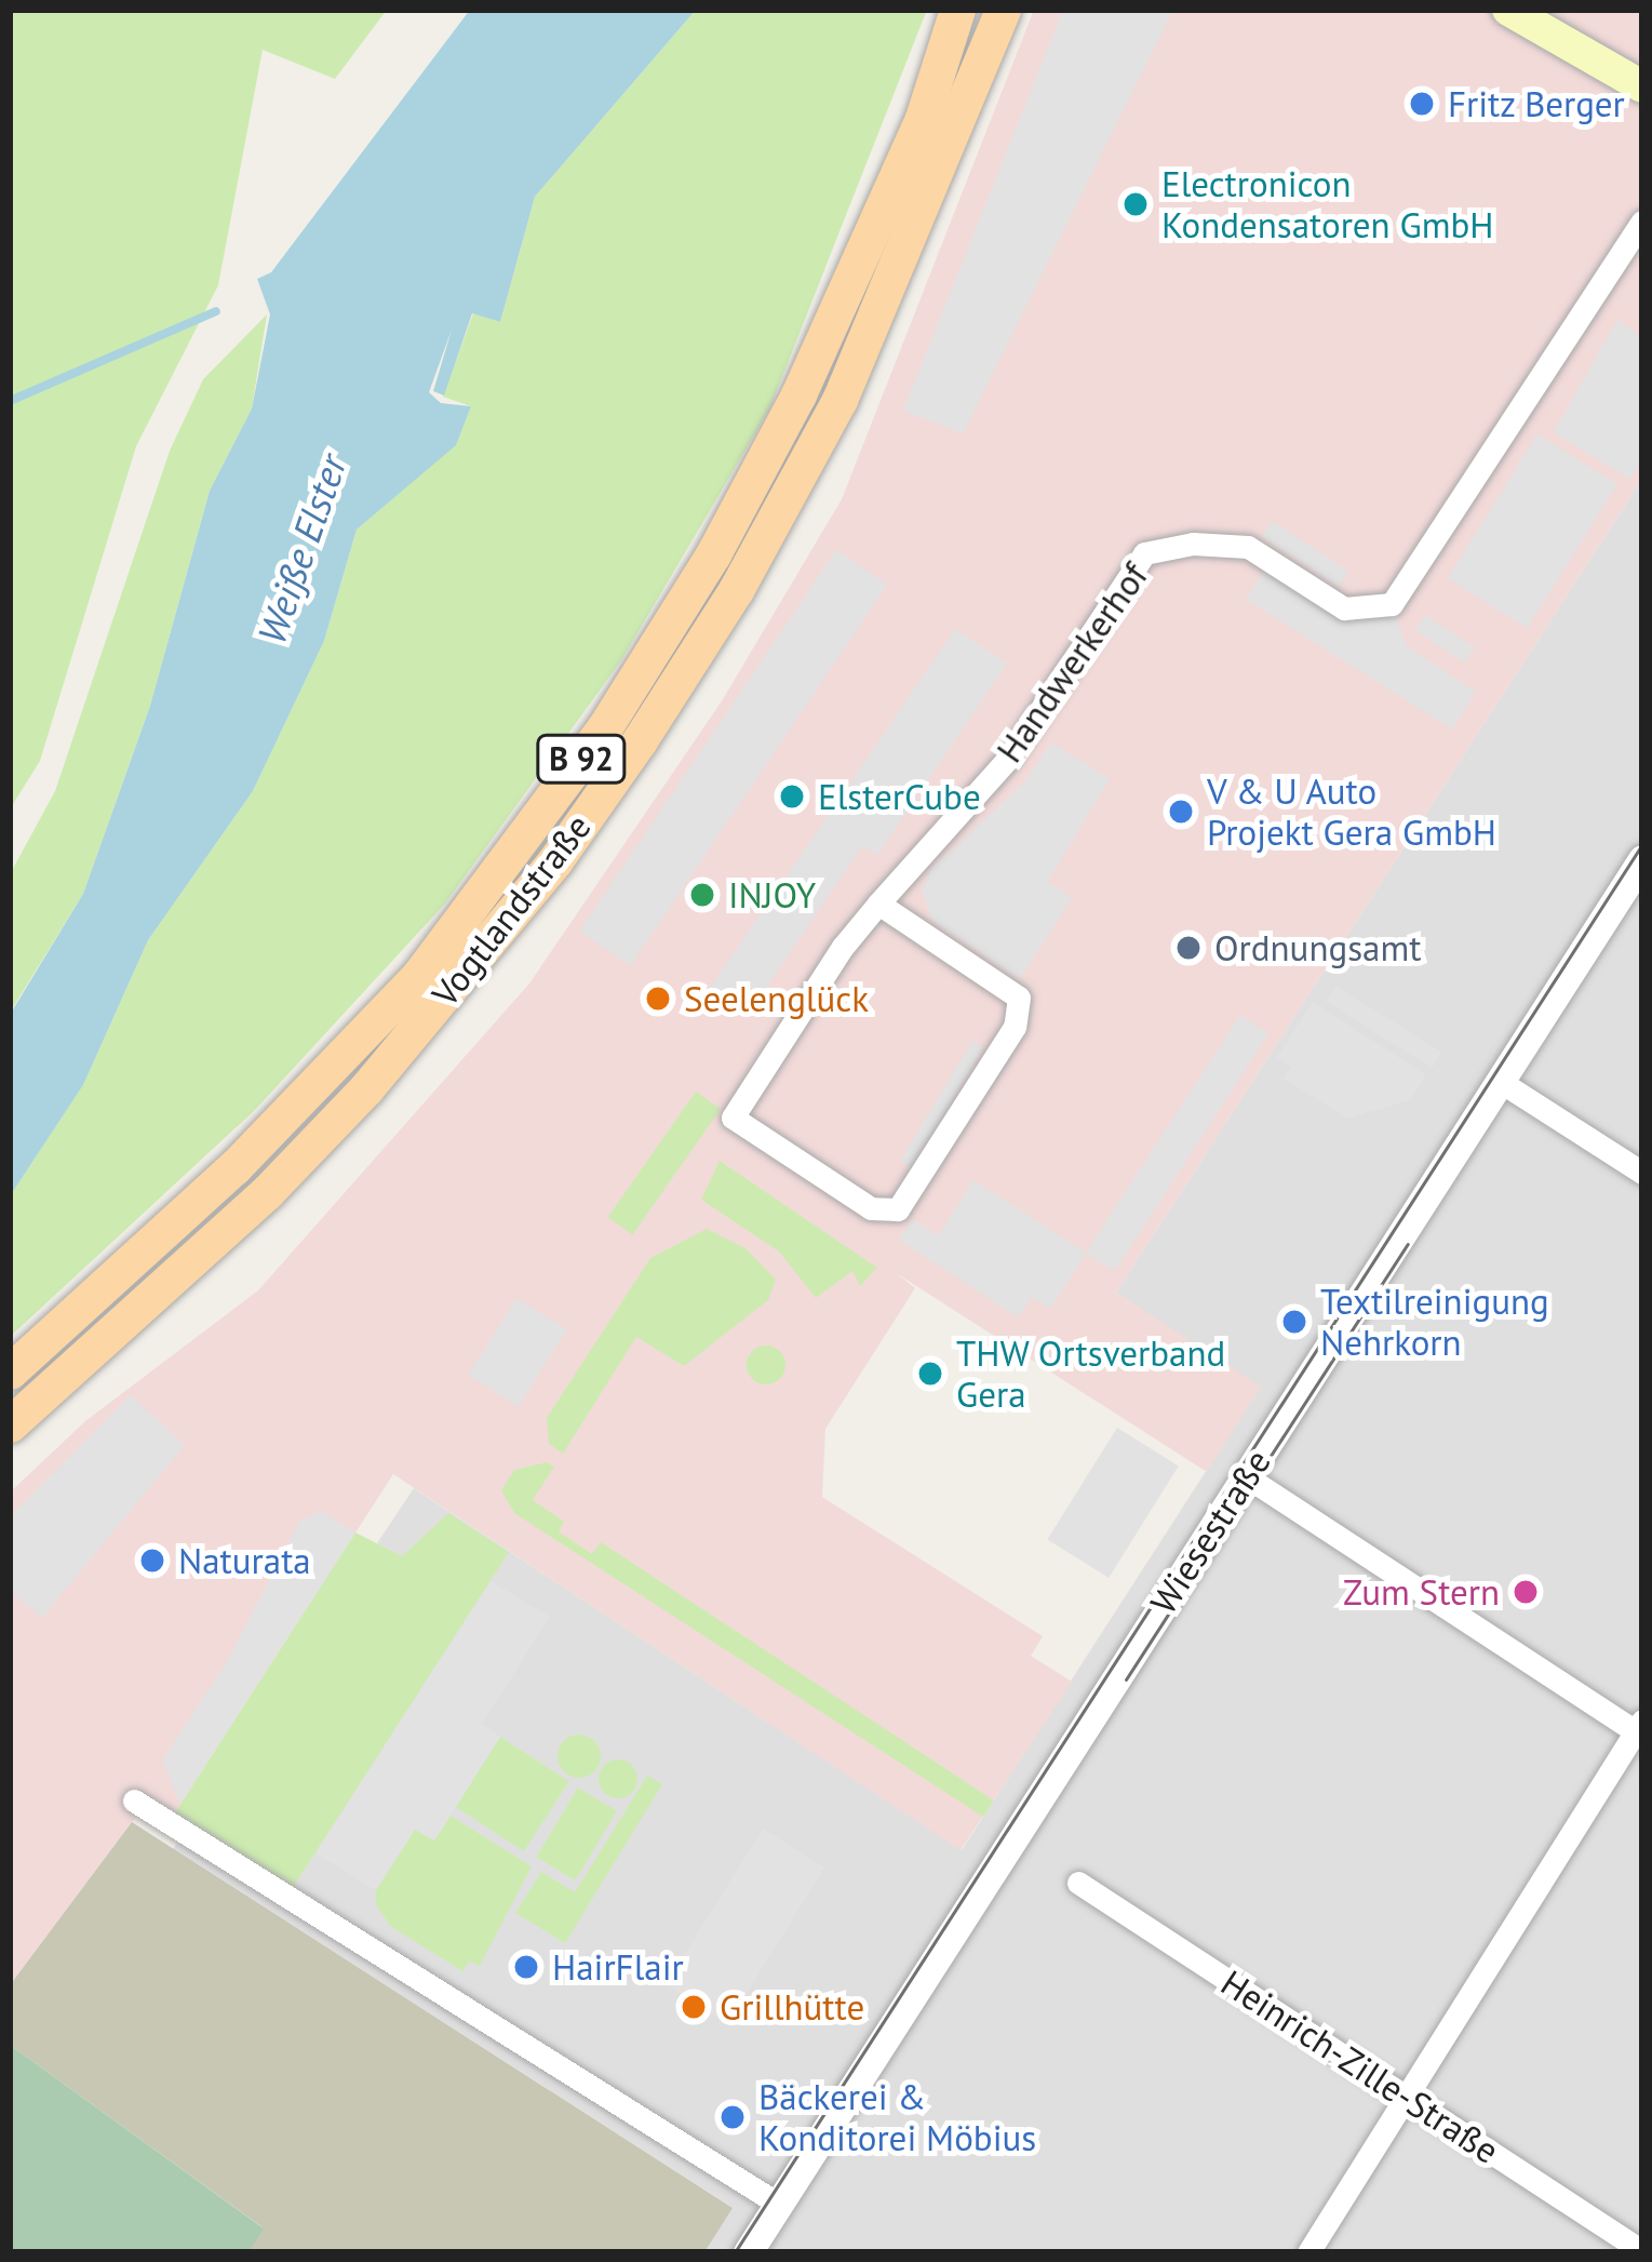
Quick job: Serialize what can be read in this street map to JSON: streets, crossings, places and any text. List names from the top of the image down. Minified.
{"streets":{"main road":["B 92","Vogtlandstraße"],"street":["Handwerkerhof","Wiesestraße","Heinrich-Zille-Straße"]},"water":["Weiße Elster"],"places":["Fritz Berger","Electronicon Kondensatoren GmbH","ElsterCube","V & U Auto Projekt Gera GmbH","INJOY","Ordnungsamt","Seelenglück","Textilreinigung Nehrkorn","THW Ortsverband Gera","Naturata","Zum Stern","HairFlair","Grillhütte","Bäckerei & Konditorei Möbius"]}
